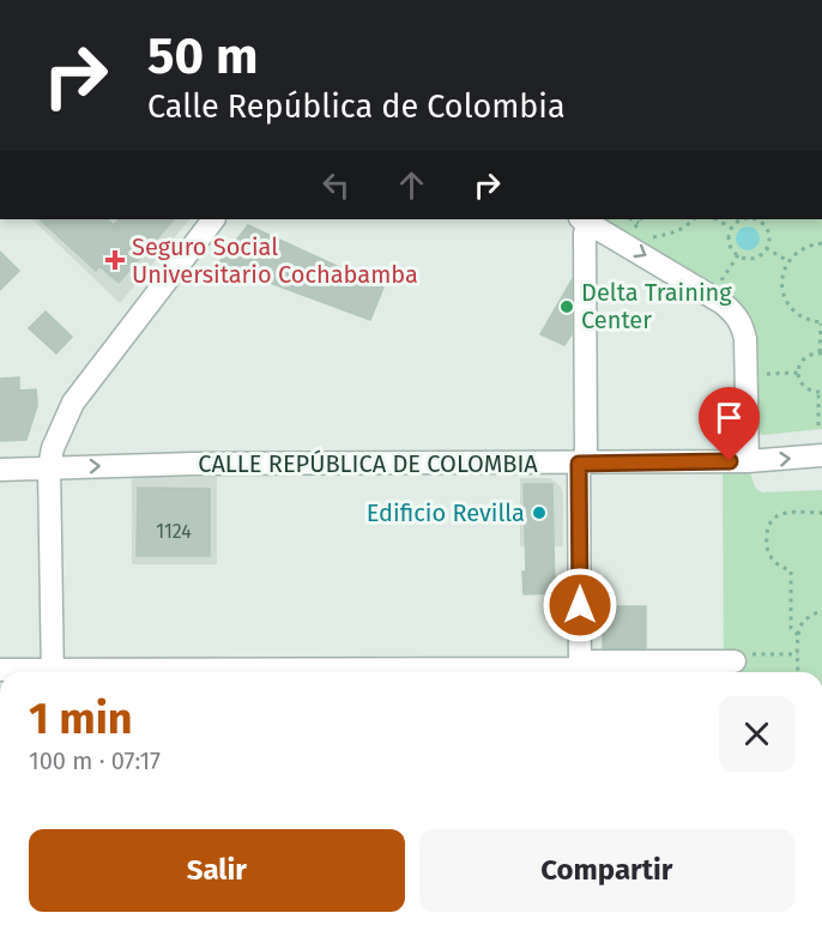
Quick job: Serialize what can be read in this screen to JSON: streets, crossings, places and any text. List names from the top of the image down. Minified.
{"streets":{"street":["CALLE REPÚBLICA DE COLOMBIA"]},"one_way":["CALLE REPÚBLICA DE COLOMBIA"],"places":{"health":["Seguro Social Universitario Cochabamba"],"other":["Delta Training Center","Edificio Revilla"]},"house_numbers":["1124"],"page":{"turn":["50 m","Calle República de Colombia"],"heading":["1 min","100 m · 07:17"],"buttons":["Salir","Compartir"]}}
